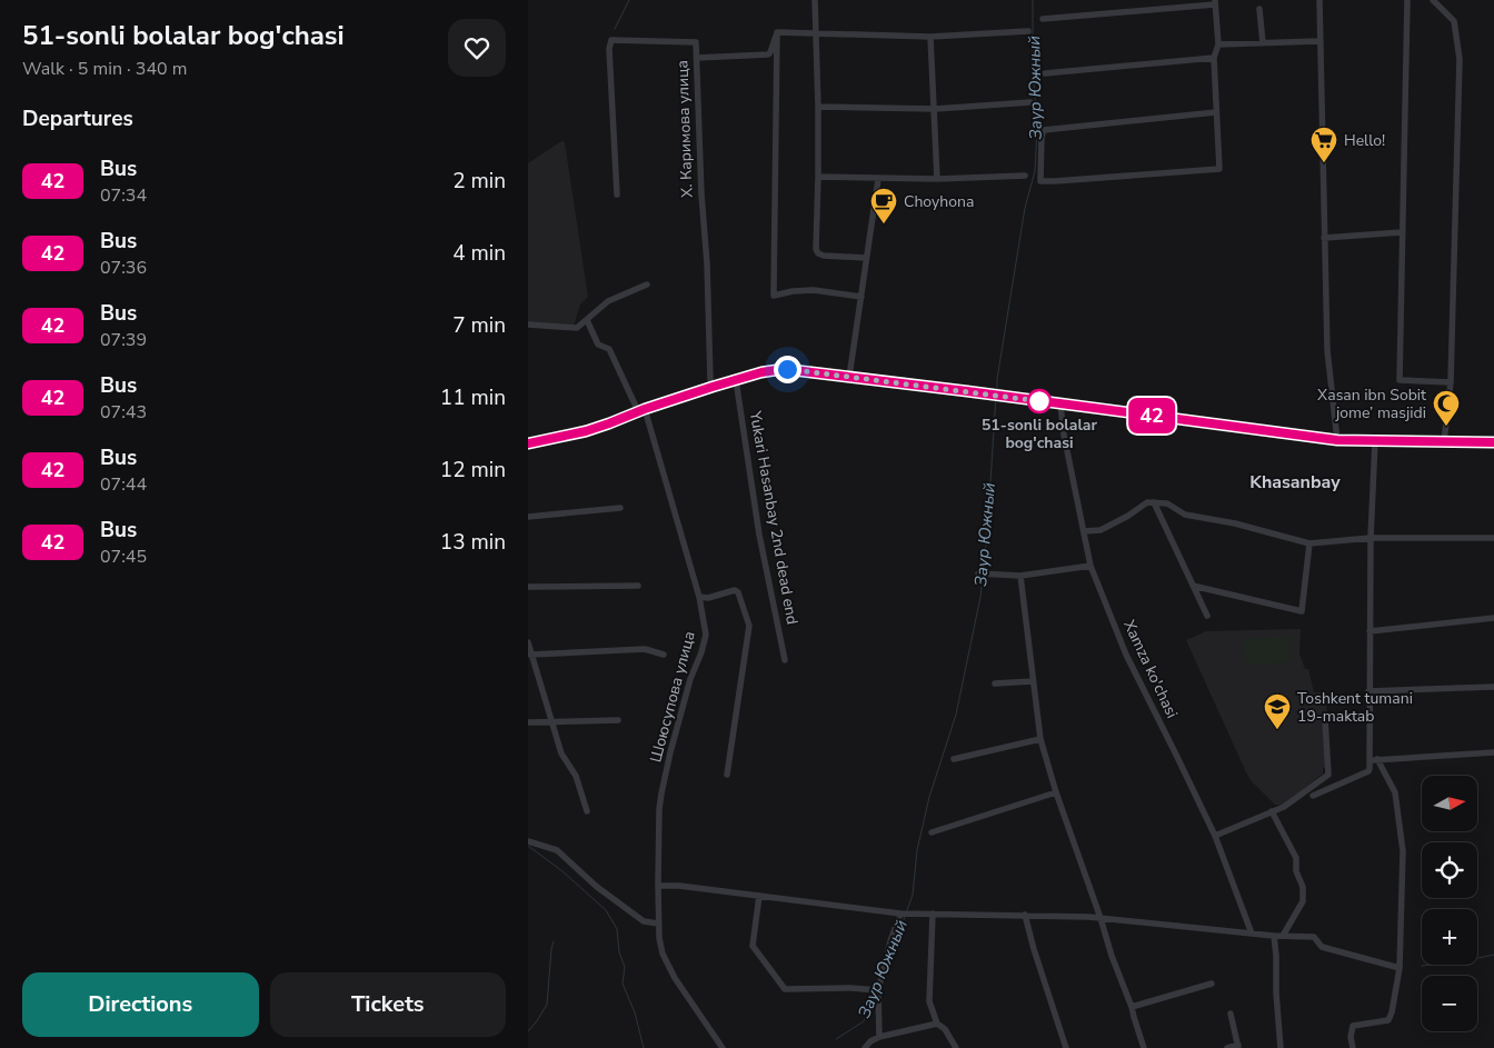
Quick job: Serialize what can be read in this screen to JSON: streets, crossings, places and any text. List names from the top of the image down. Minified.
{"streets":{"street":["Х. Каримова улица","Yukari Hasanbay 2nd dead end","Xamza ko'chasi","Шоюсупова улица"]},"districts":["Khasanbay"],"water":["Заур Южный"],"places":{"supermarket":["Hello!"],"cafe":["Choyhona"],"other":["51-sonli bolalar bog'chasi"],"mosque":["Xasan ibn Sobit jome’ masjidi"],"school or university":["Toshkent tumani 19-maktab"]},"lines":["bus line 42"],"north":"right","page":{"heading":[["51-sonli bolalar bog'chasi","Walk · 5 min · 340 m"],"Departures"],"on_map":"42","list":[{"mark":"42","name":"Bus","note":"07:34","value":"2 min"},{"mark":"42","name":"Bus","note":"07:36","value":"4 min"},{"mark":"42","name":"Bus","note":"07:39","value":"7 min"},{"mark":"42","name":"Bus","note":"07:43","value":"11 min"},{"mark":"42","name":"Bus","note":"07:44","value":"12 min"},{"mark":"42","name":"Bus","note":"07:45","value":"13 min"}],"map_buttons":["+","−"],"buttons":["Directions","Tickets"]}}
